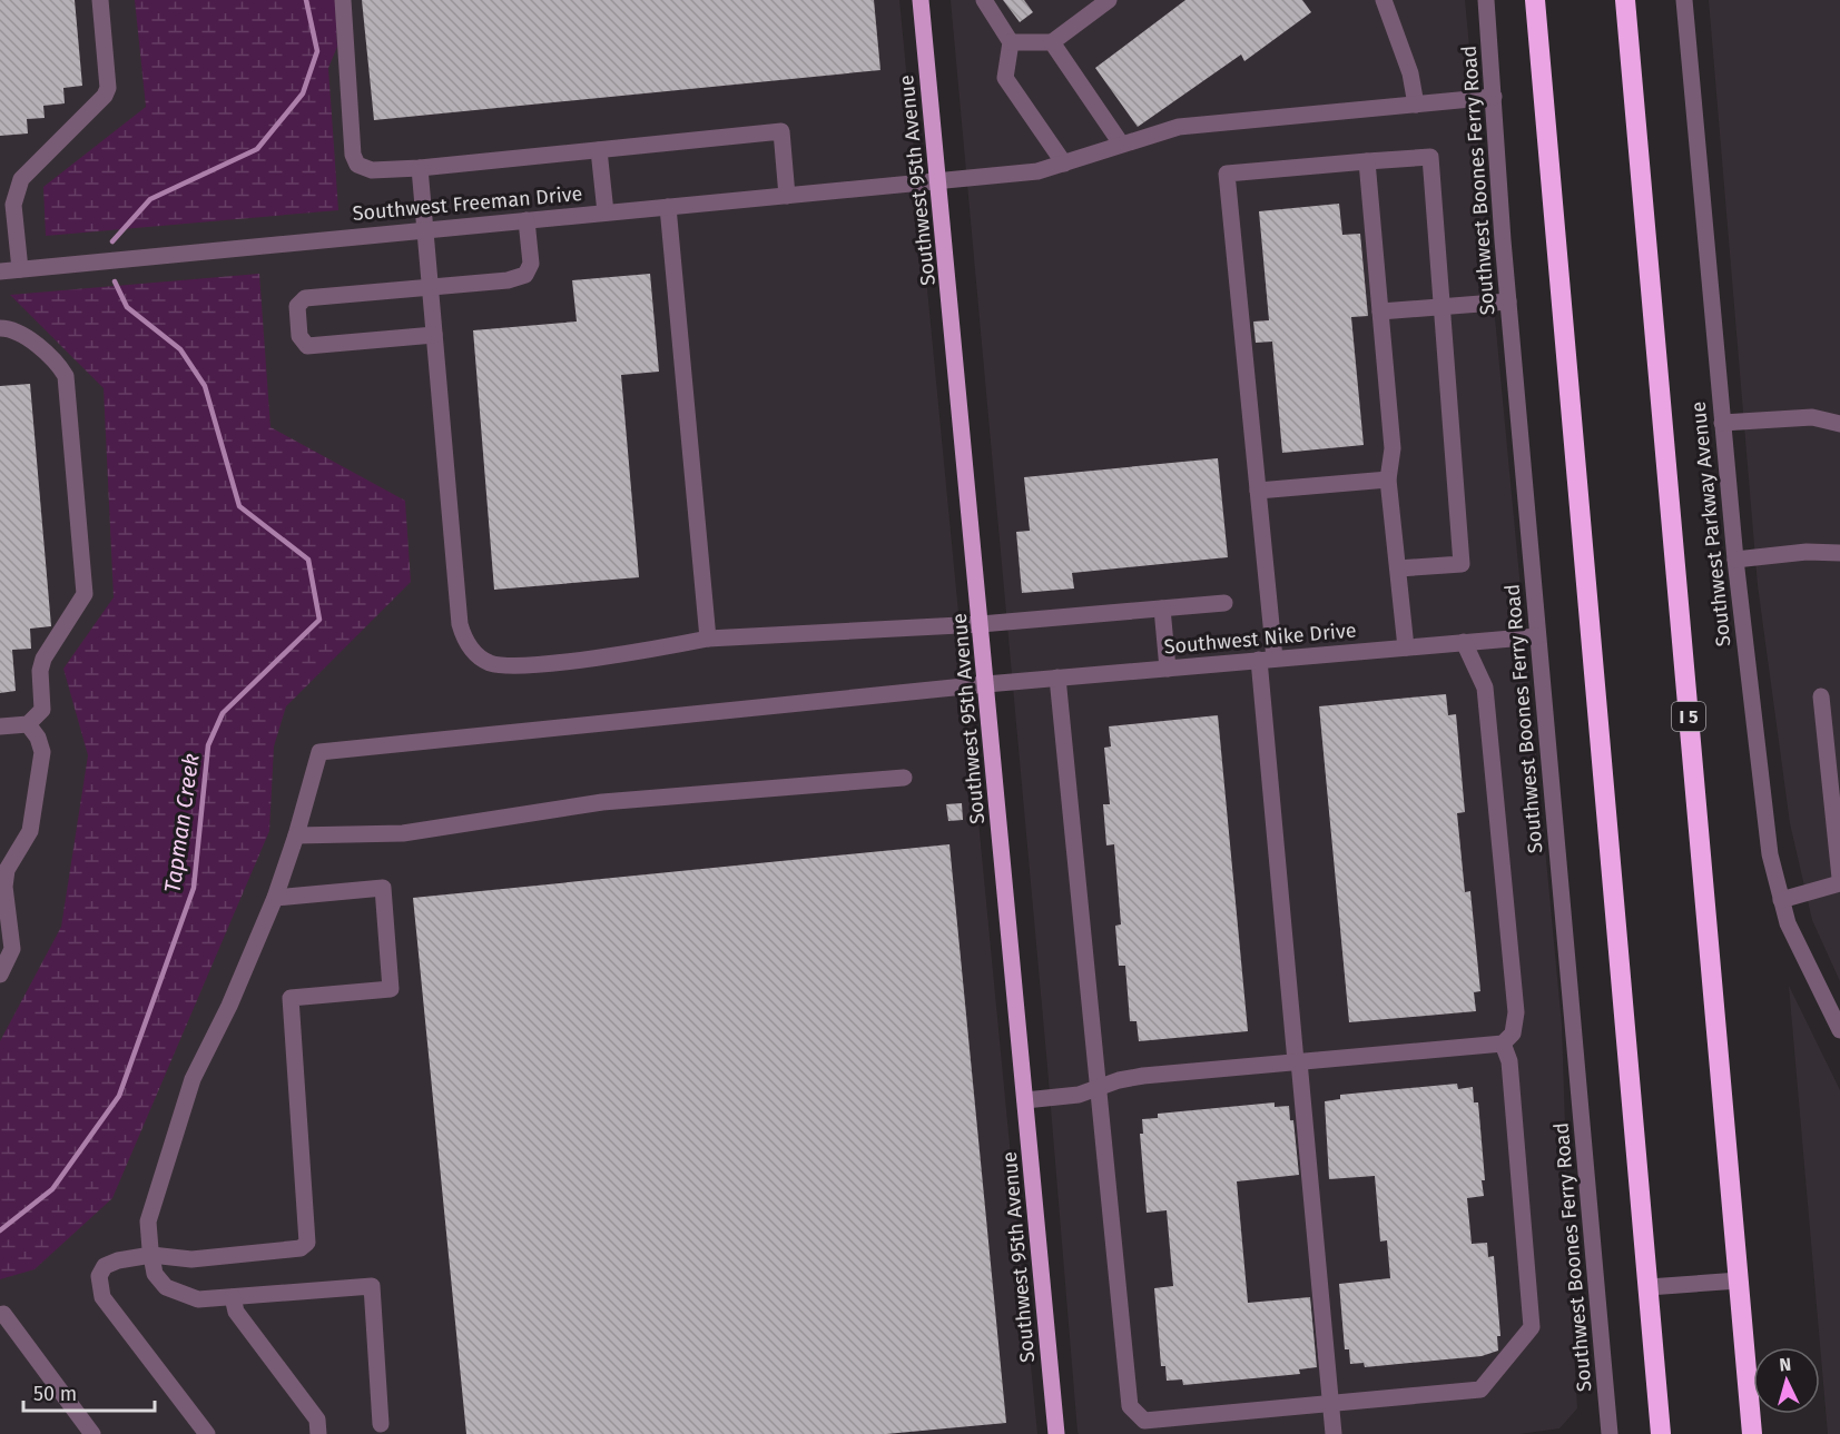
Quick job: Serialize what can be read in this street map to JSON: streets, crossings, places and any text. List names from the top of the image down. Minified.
{"streets":{"highway":["I 5"],"main road":["Southwest 95th Avenue"],"street":["Southwest Boones Ferry Road","Southwest Freeman Drive","Southwest Parkway Avenue","Southwest Nike Drive"]},"crossings":[["Southwest 95th Avenue","Southwest Freeman Drive"],["Southwest 95th Avenue","Southwest Nike Drive"],["Southwest Boones Ferry Road","Southwest Freeman Drive"],["Southwest Boones Ferry Road","Southwest Nike Drive"]],"water":["Tapman Creek"],"scale_bar":"50 m","north":"top"}
